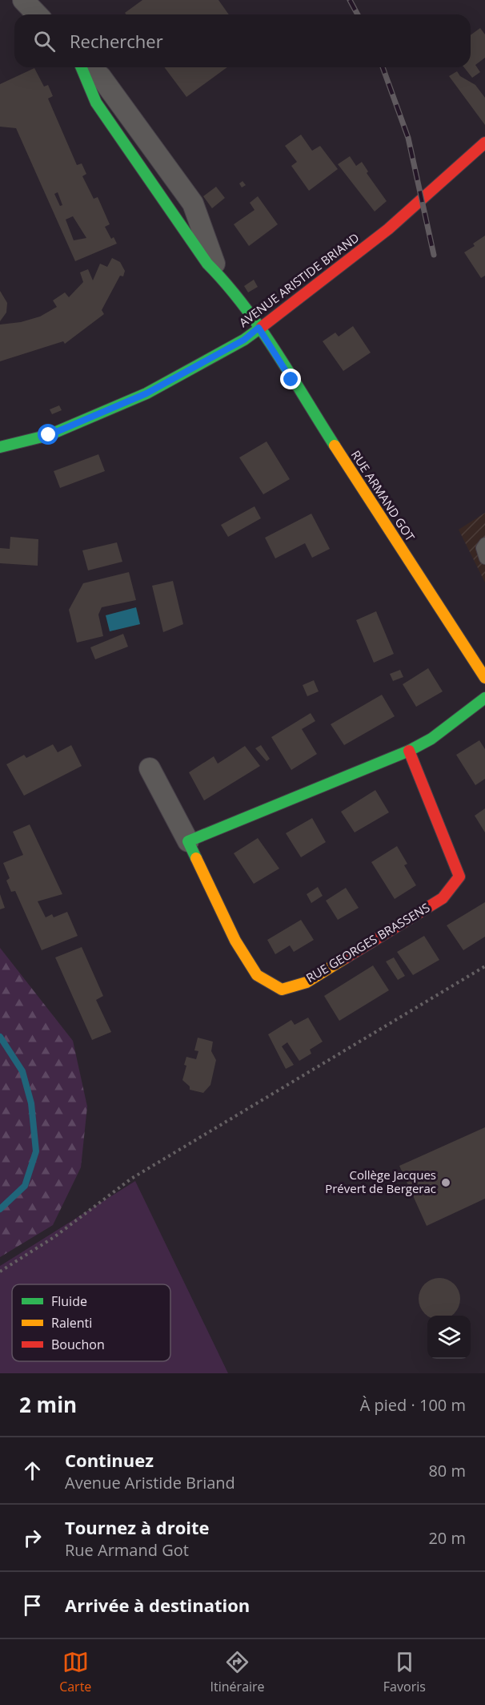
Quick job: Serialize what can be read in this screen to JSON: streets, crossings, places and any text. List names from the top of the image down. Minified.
{"streets":{"street":["AVENUE ARISTIDE BRIAND","RUE ARMAND GOT","RUE GEORGES BRASSENS"]},"crossings":[["AVENUE ARISTIDE BRIAND","RUE ARMAND GOT"]],"places":["Collège Jacques Prévert de Bergerac"],"legend":["Fluide","Ralenti","Bouchon"],"page":{"search":"Rechercher","heading":["2 min","À pied · 100 m"],"list":[["Continuez","Avenue Aristide Briand","80 m"],["Tournez à droite","Rue Armand Got","20 m"],"Arrivée à destination"],"nav":["Carte","Itinéraire","Favoris"]}}
